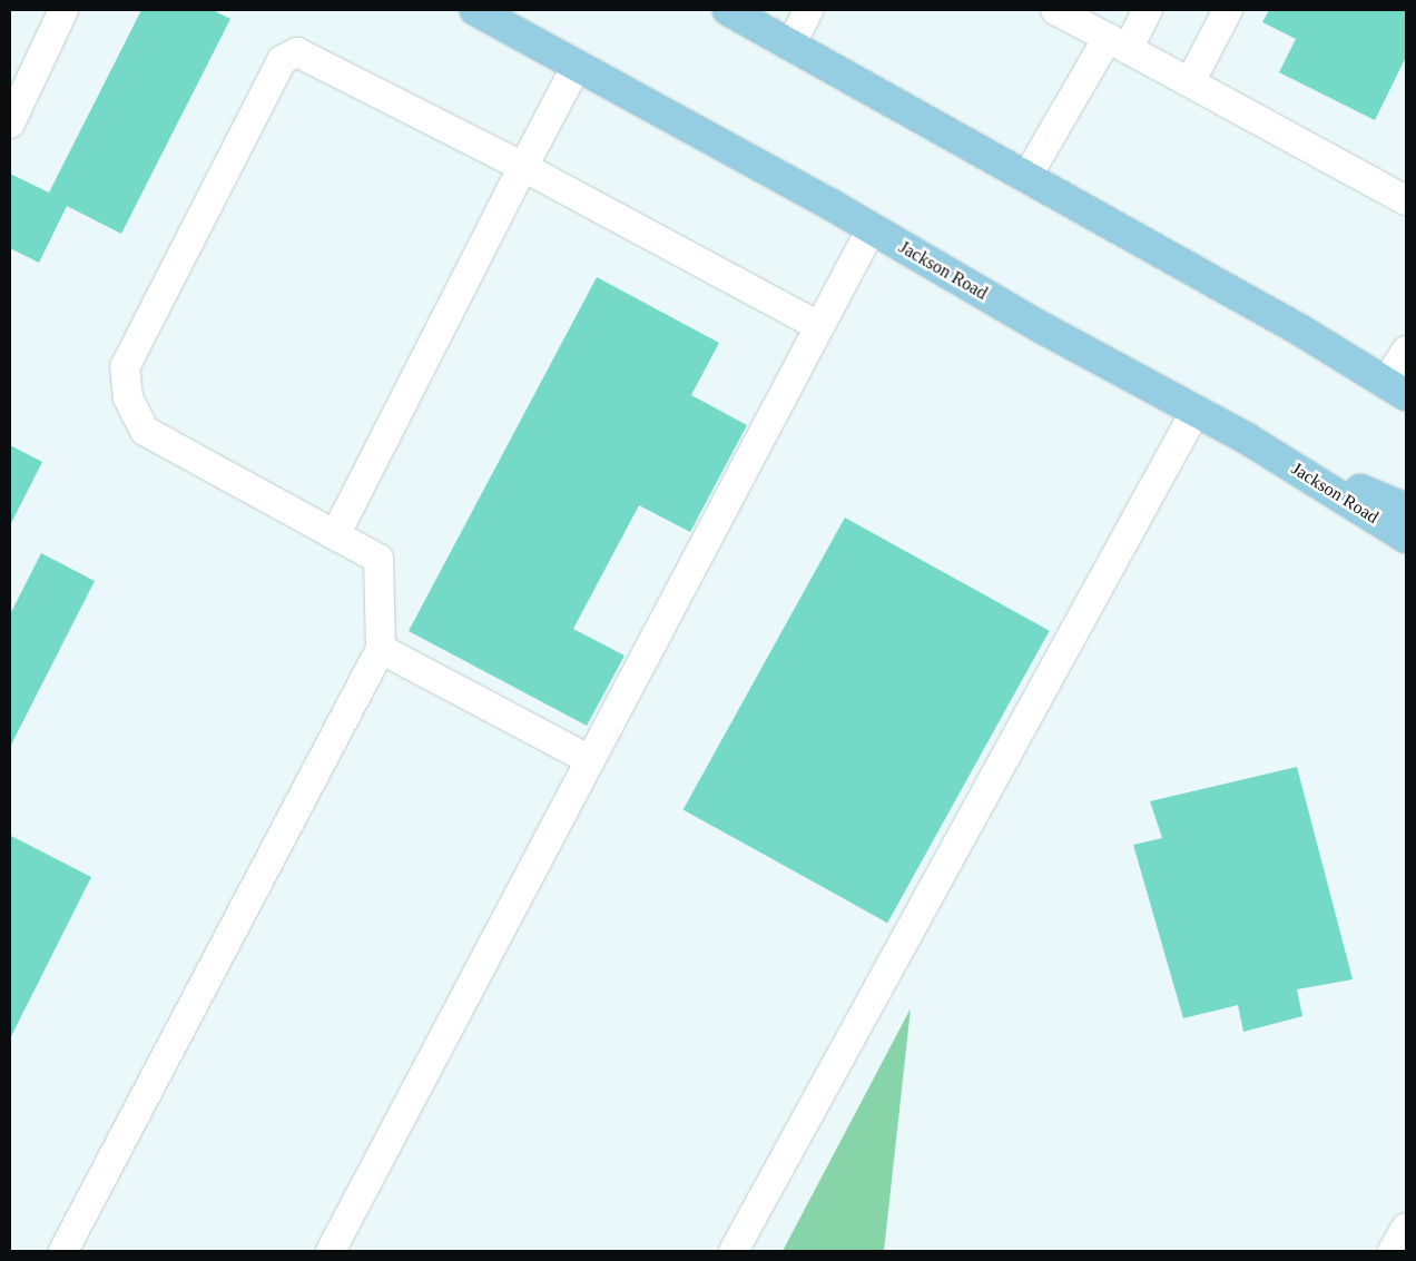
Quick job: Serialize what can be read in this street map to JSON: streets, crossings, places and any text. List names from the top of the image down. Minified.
{"streets":{"main road":["Jackson Road"]}}
